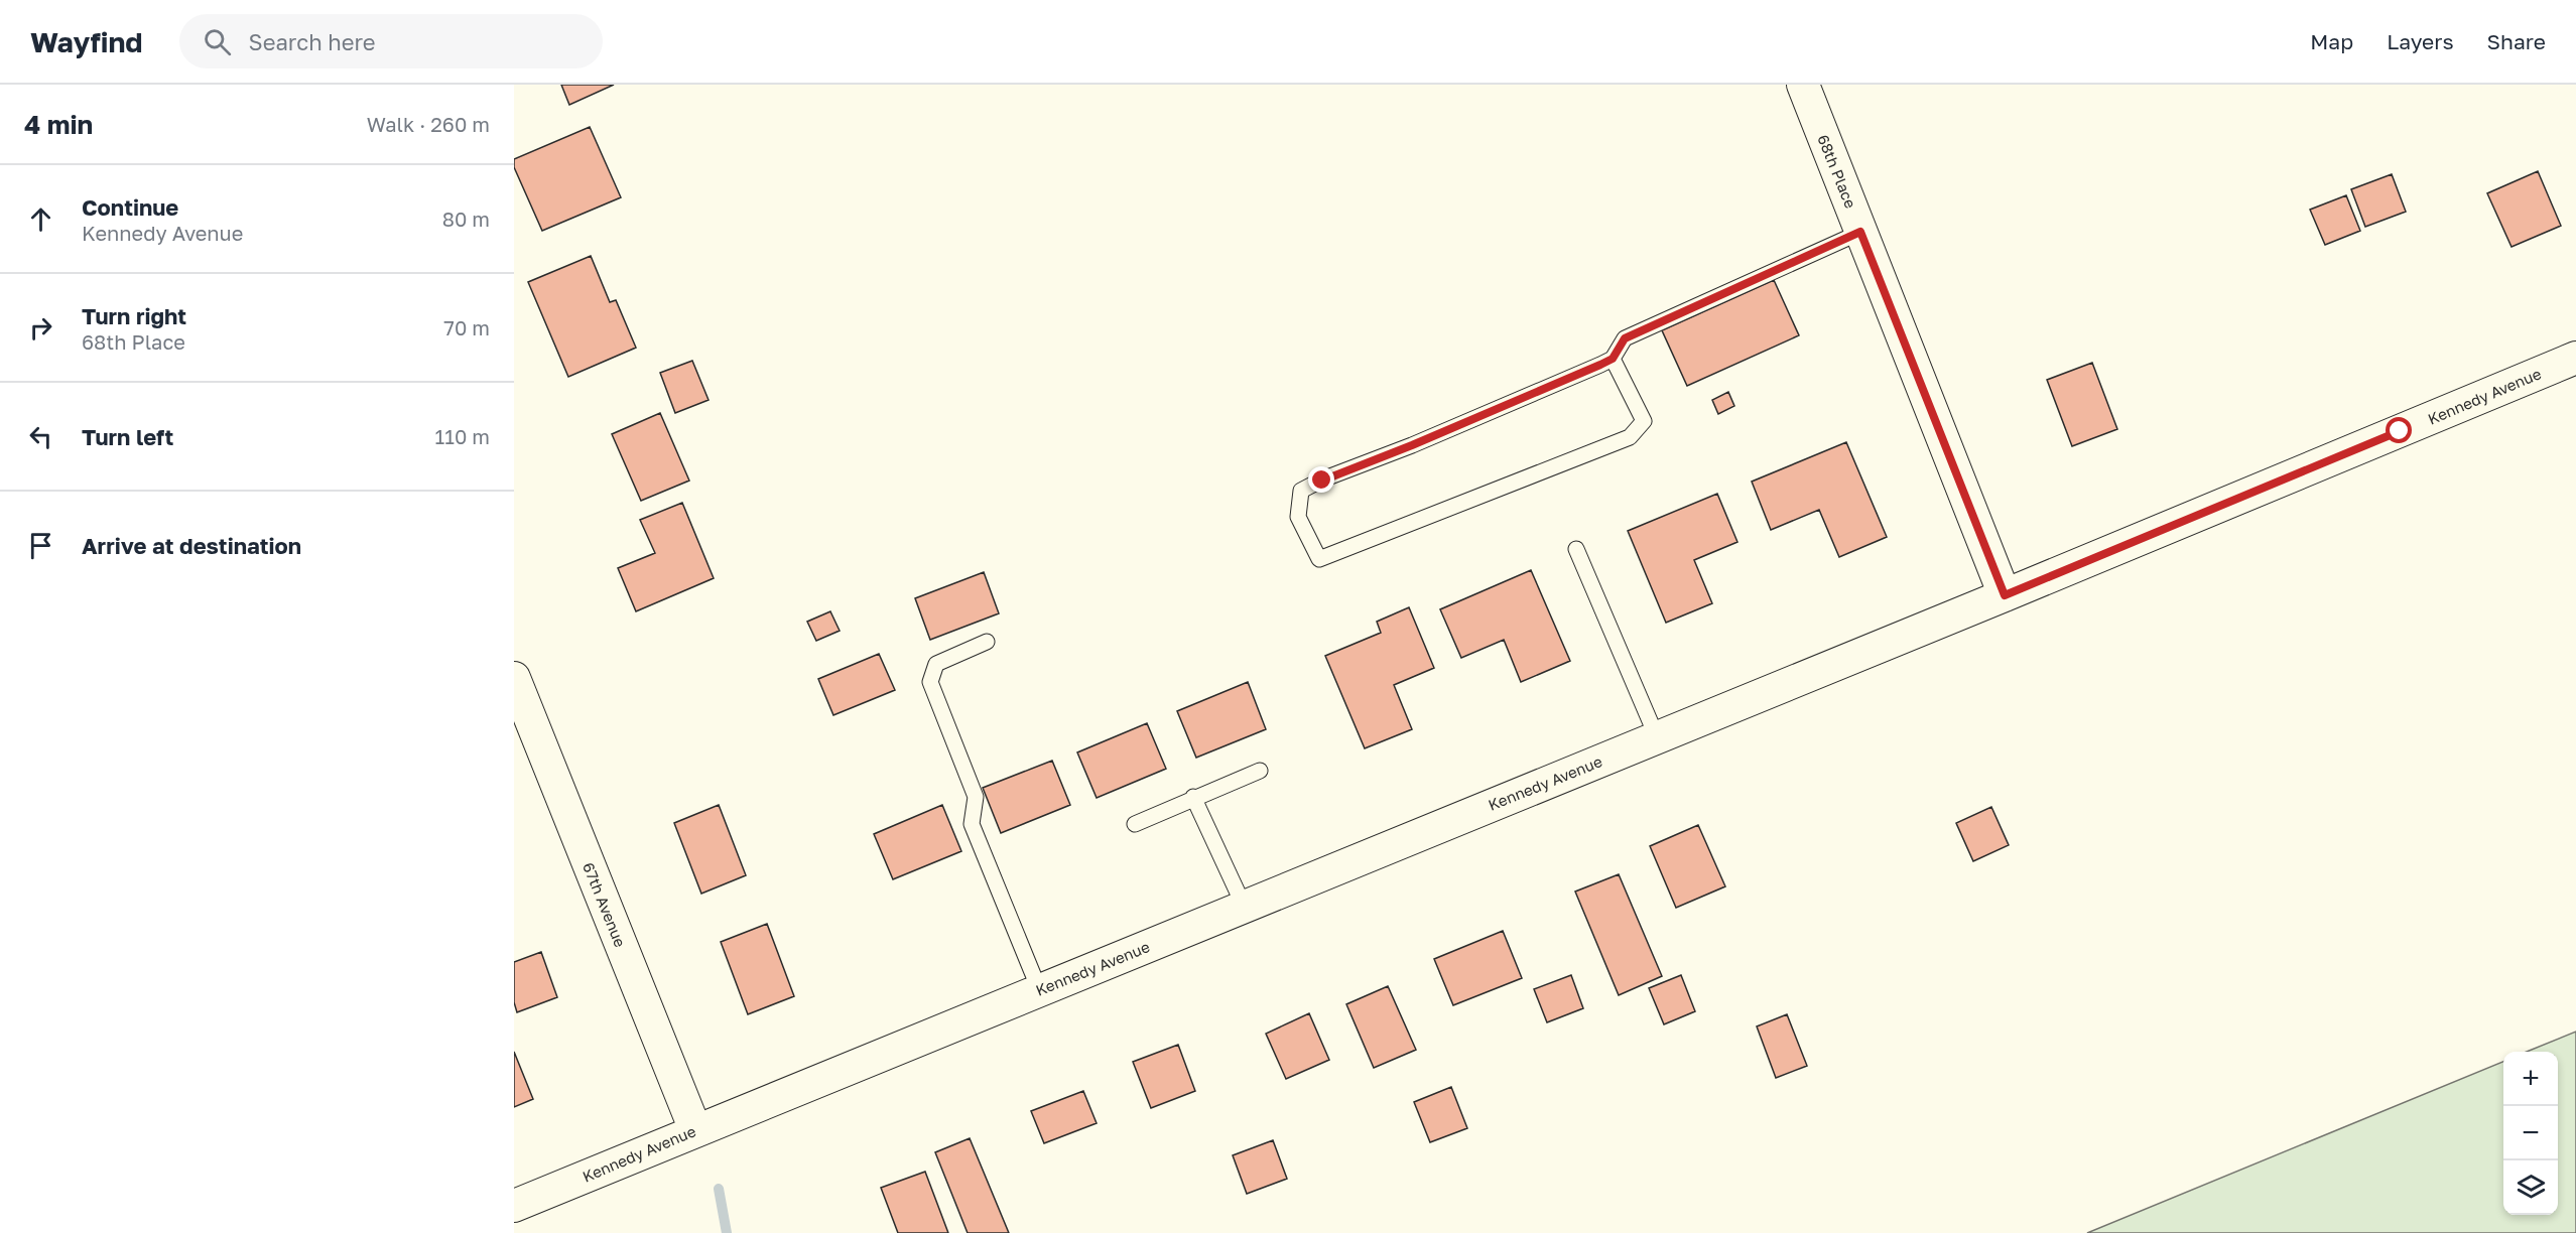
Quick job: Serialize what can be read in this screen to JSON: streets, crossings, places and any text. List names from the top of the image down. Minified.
{"streets":{"street":["68th Place","Kennedy Avenue","67th Avenue"]},"crossings":[["68th Place","Kennedy Avenue"],["Kennedy Avenue","67th Avenue"]],"page":{"header":"Wayfind","search":"Search here","nav":["Map","Layers","Share"],"heading":["4 min","Walk · 260 m"],"list":[["Continue","Kennedy Avenue","80 m"],["Turn right","68th Place","70 m"],["Turn left","110 m"],"Arrive at destination"],"map_buttons":["+","−"]}}
